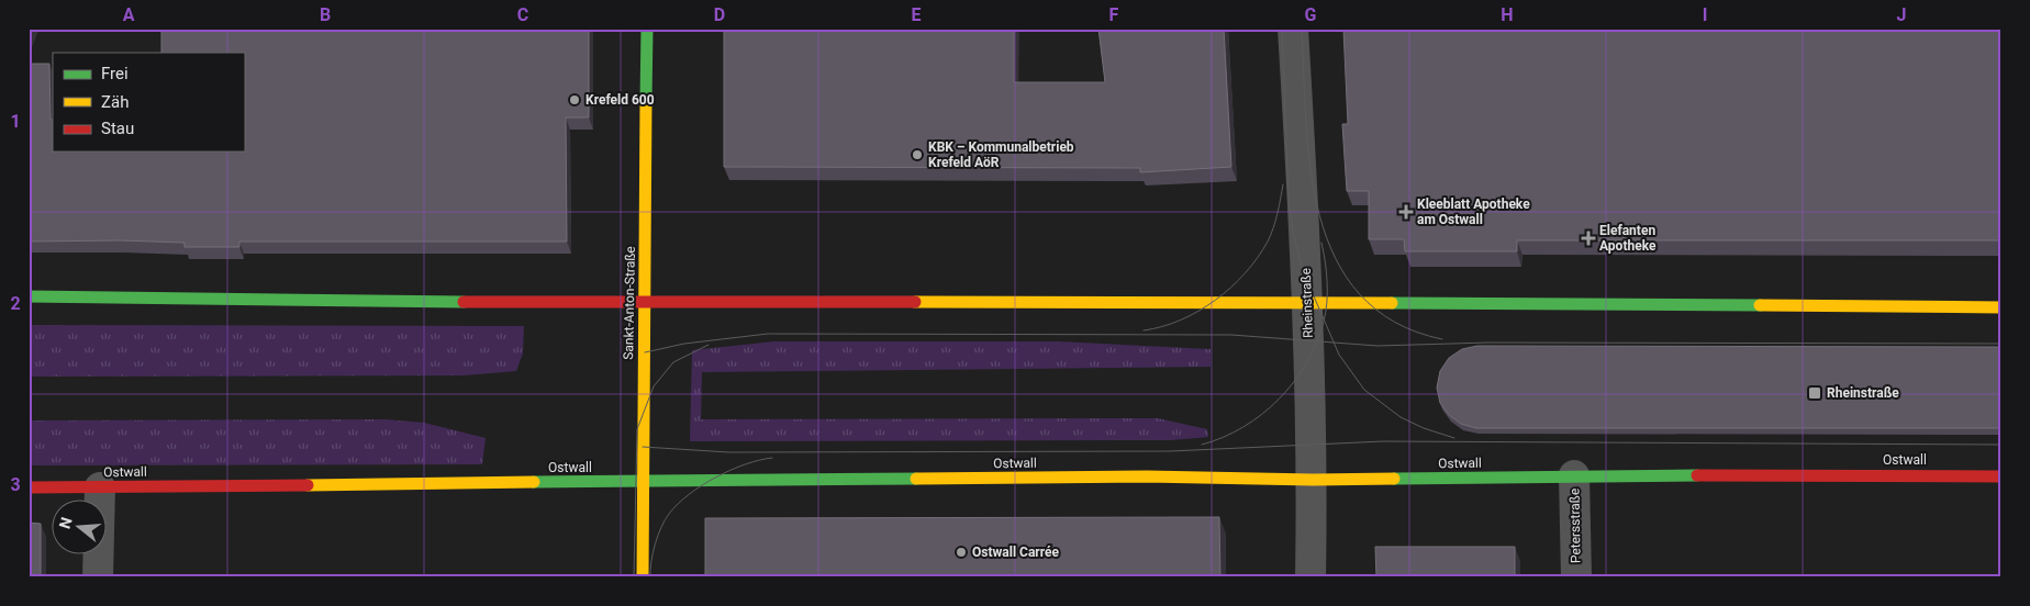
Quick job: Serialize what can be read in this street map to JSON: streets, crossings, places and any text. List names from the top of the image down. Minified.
{"streets":{"street":["Sankt-Anton-Straße","Rheinstraße","Ostwall","Petersstraße"]},"crossings":[["Sankt-Anton-Straße","Ostwall"],["Rheinstraße","Ostwall"],["Ostwall","Petersstraße"]],"places":{"other":["Krefeld 600","KBK – Kommunalbetrieb Krefeld AöR","Ostwall Carrée"],"health":["Kleeblatt Apotheke am Ostwall","Elefanten Apotheke"],"transit":["Rheinstraße"]},"legend":["Frei","Zäh","Stau"],"north":"left","grid":{"columns":["A","B","C","D","E","F","G","H","I","J"],"rows":["1","2","3"]}}
